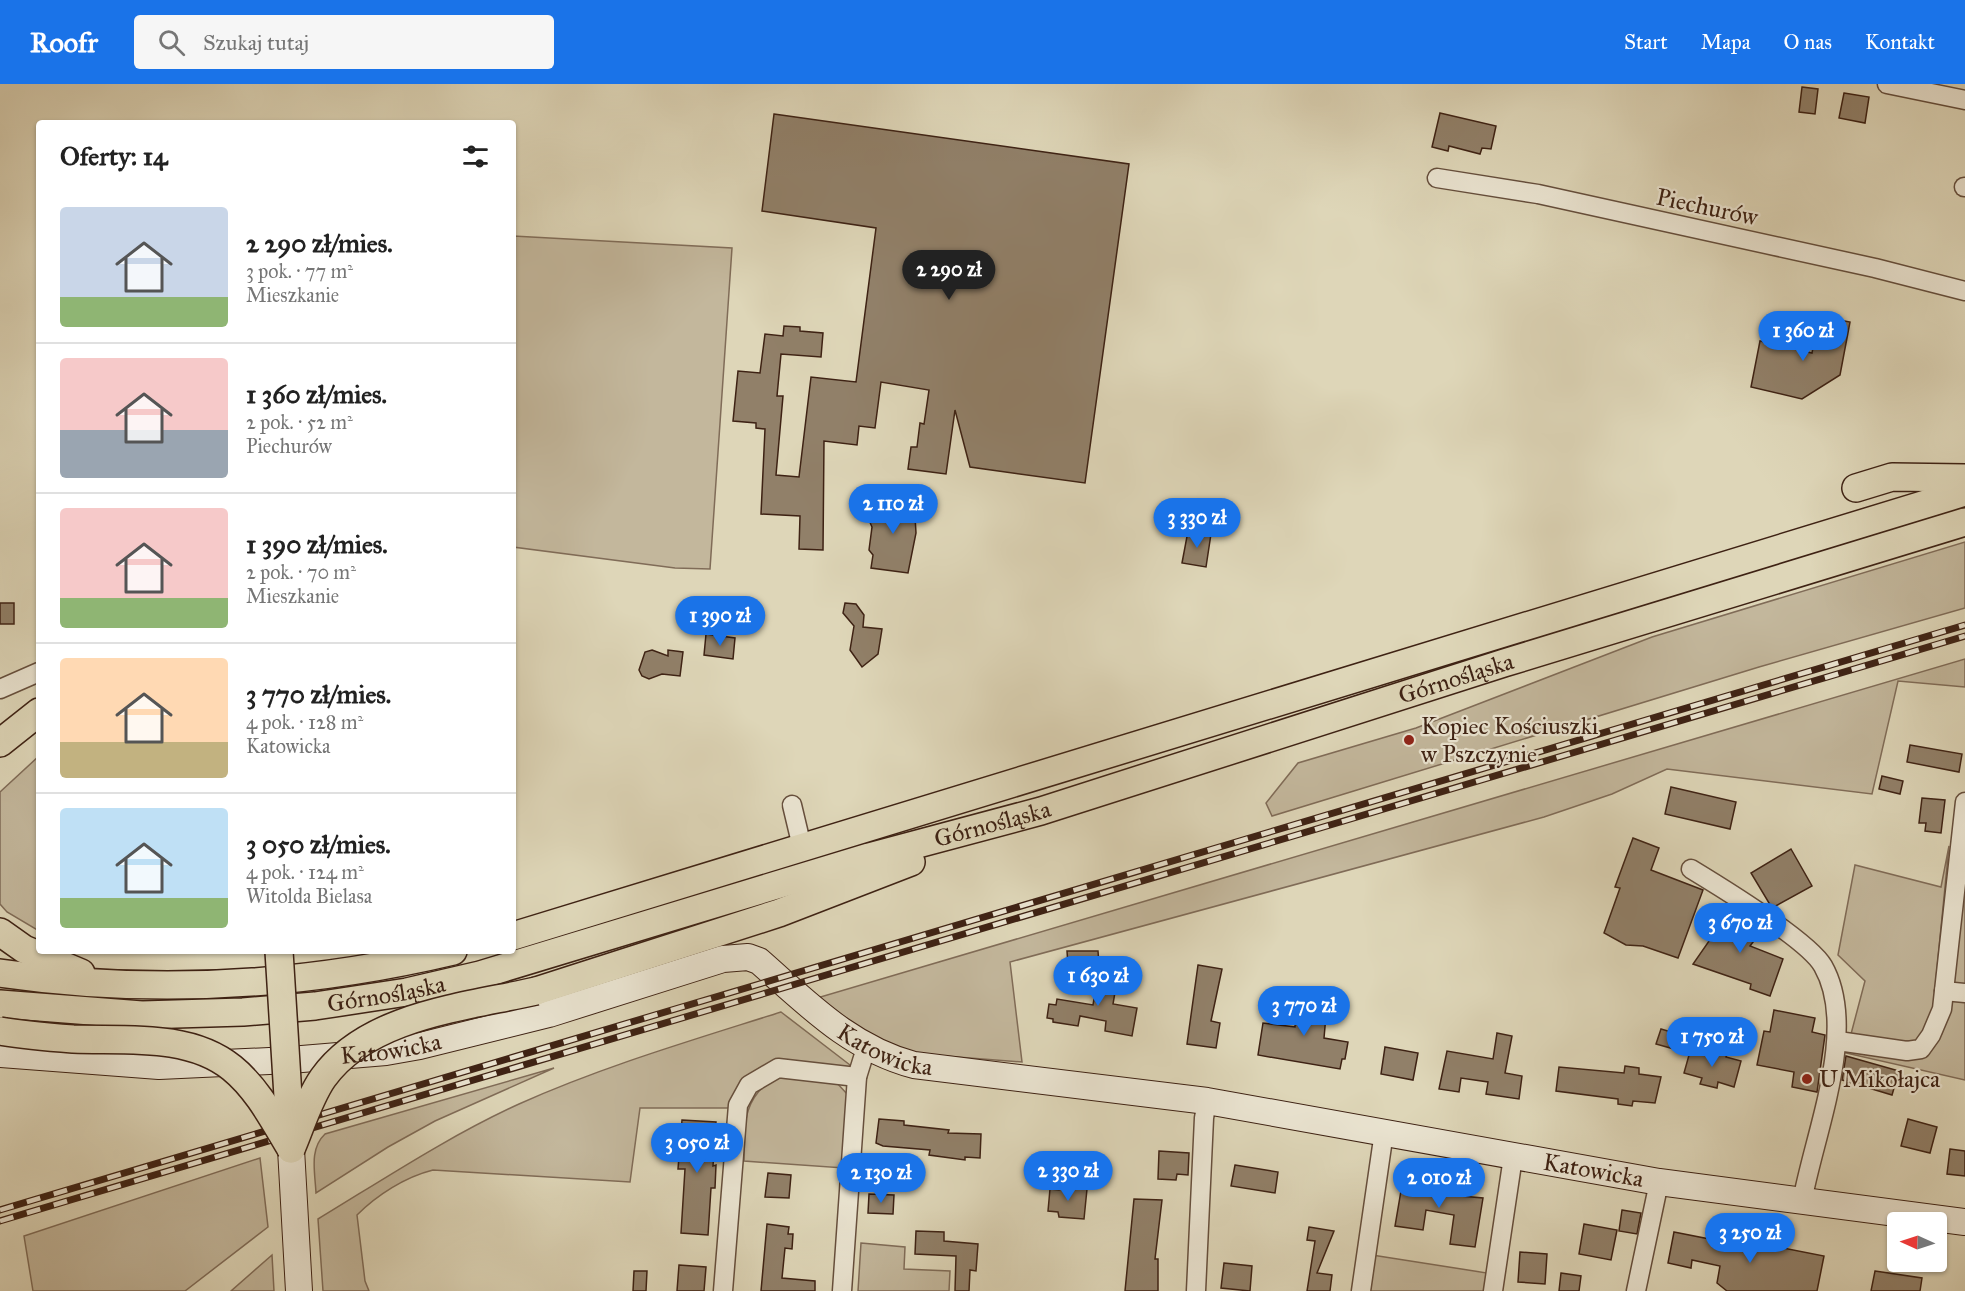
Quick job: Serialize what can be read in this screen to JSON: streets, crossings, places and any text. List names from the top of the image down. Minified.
{"streets":{"main road":["Górnośląska"],"street":["Piechurów","Katowicka"]},"places":["Kopiec Kościuszki w Pszczynie","U Mikołajca"],"north":"left","page":{"header":"Roofr","search":"Szukaj tutaj","nav":["Start","Mapa","O nas","Kontakt"],"heading":"Oferty: 14","list":[{"name":"2 290 zł/mies.","note":"3 pok. · 77 m² · Mieszkanie"},{"name":"1 360 zł/mies.","note":"2 pok. · 52 m² · Piechurów"},{"name":"1 390 zł/mies.","note":"2 pok. · 70 m² · Mieszkanie"},{"name":"3 770 zł/mies.","note":"4 pok. · 128 m² · Katowicka"},{"name":"3 050 zł/mies.","note":"4 pok. · 124 m² · Witolda Bielasa"}],"price":["2 290 zł","1 360 zł","2 110 zł","3 330 zł","1 390 zł","3 670 zł","1 630 zł","3 770 zł","1 750 zł","3 050 zł","2 330 zł","2 130 zł","2 010 zł","3 250 zł"]}}
